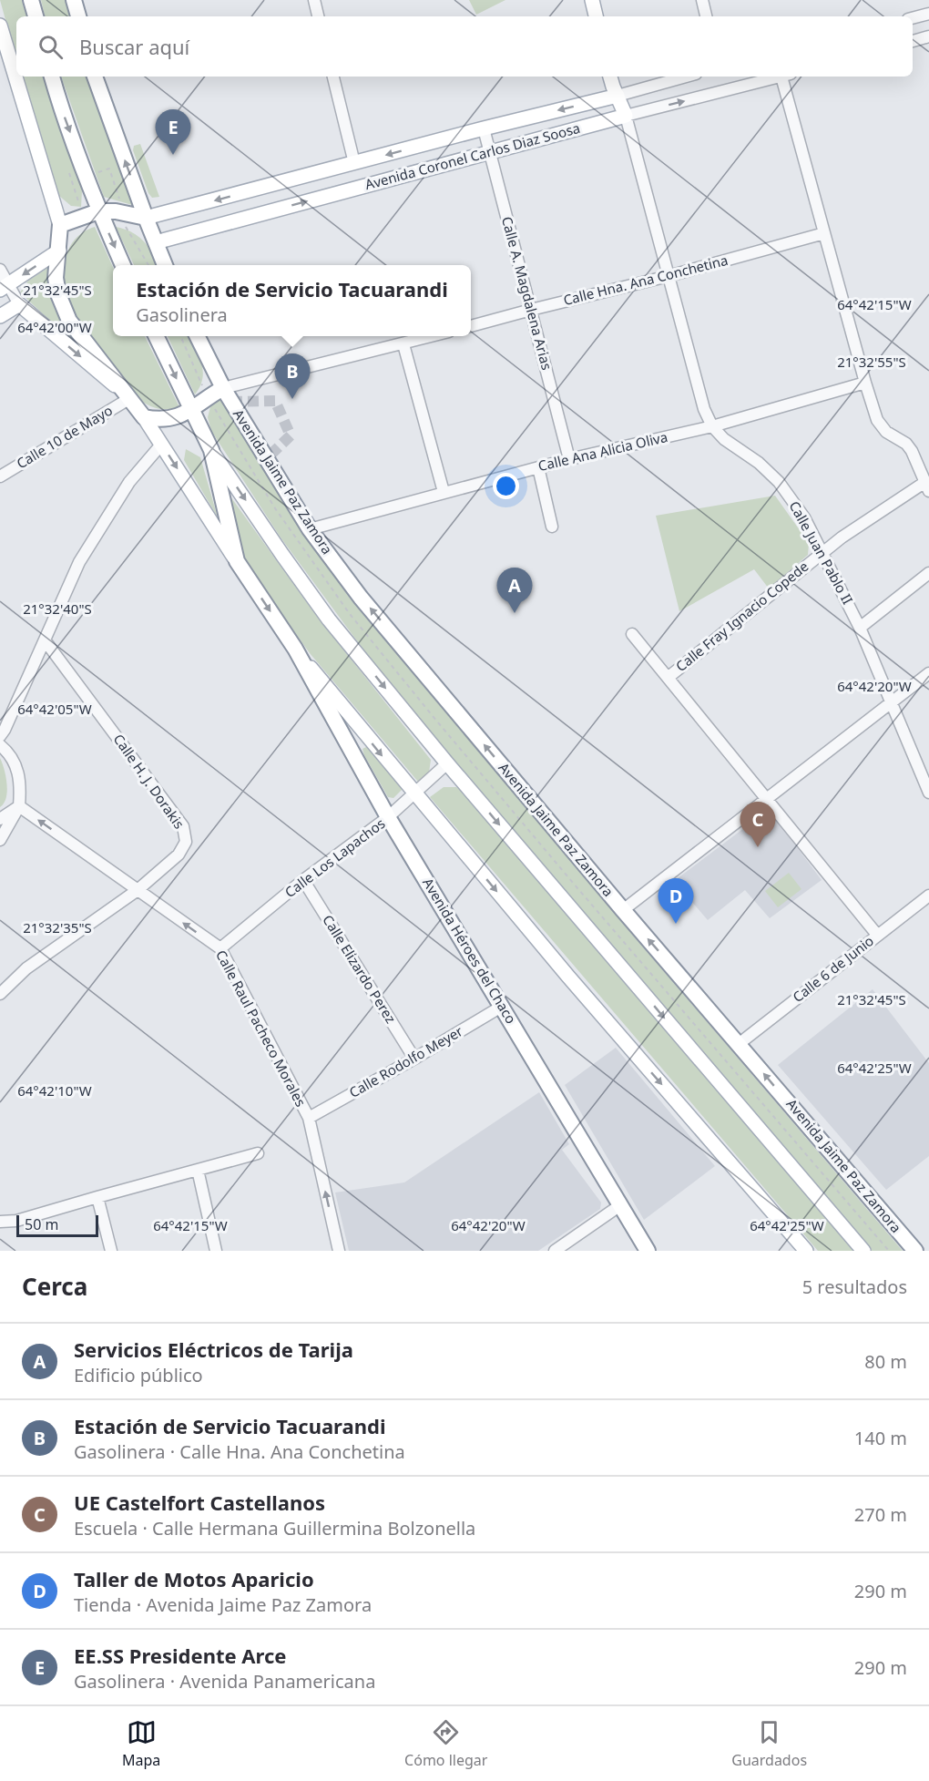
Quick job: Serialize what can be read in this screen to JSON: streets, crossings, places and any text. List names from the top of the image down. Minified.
{"streets":{"highway":["Avenida Jaime Paz Zamora","Avenida Héroes del Chaco"],"main road":["Avenida Coronel Carlos Diaz Soosa"],"street":["Calle Hna. Ana Conchetina","Calle A. Magdalena Arias","Calle 10 de Mayo","Calle Ana Alicia Oliva","Calle Juan Pablo II","Calle Fray Ignacio Copede","Calle H. J. Dorakis","Calle Los Lapachos","Calle Elizardo Perez","Calle 6 de Junio","Calle Raul Pacheco Morales","Calle Rodolfo Meyer"]},"crossings":[["Avenida Coronel Carlos Diaz Soosa","Calle A. Magdalena Arias"],["Avenida Coronel Carlos Diaz Soosa","Calle Juan Pablo II"],["Calle Hna. Ana Conchetina","Calle A. Magdalena Arias"],["Calle Hna. Ana Conchetina","Calle Juan Pablo II"],["Calle A. Magdalena Arias","Calle Ana Alicia Oliva"],["Calle Ana Alicia Oliva","Avenida Jaime Paz Zamora"],["Calle Ana Alicia Oliva","Calle Juan Pablo II"],["Avenida Jaime Paz Zamora","Calle 6 de Junio"],["Calle Juan Pablo II","Calle Fray Ignacio Copede"],["Calle H. J. Dorakis","Calle Raul Pacheco Morales"],["Calle Los Lapachos","Avenida Héroes del Chaco"],["Calle Los Lapachos","Calle Elizardo Perez"],["Calle Los Lapachos","Calle Raul Pacheco Morales"],["Avenida Héroes del Chaco","Calle Rodolfo Meyer"],["Calle Elizardo Perez","Calle Rodolfo Meyer"],["Calle Raul Pacheco Morales","Calle Rodolfo Meyer"]],"one_way":["Avenida Jaime Paz Zamora","Calle Raul Pacheco Morales"],"scale_bar":"50 m","page":{"search":"Buscar aquí","pins":["E","B","A","C","D"],"popup":["Estación de Servicio Tacuarandi","Gasolinera"],"scale":"50 m","heading":["Cerca","5 resultados"],"list":[{"mark":"A","name":"Servicios Eléctricos de Tarija","note":"Edificio público","value":"80 m"},{"mark":"B","name":"Estación de Servicio Tacuarandi","note":"Gasolinera · Calle Hna. Ana Conchetina","value":"140 m"},{"mark":"C","name":"UE Castelfort Castellanos","note":"Escuela · Calle Hermana Guillermina Bolzonella","value":"270 m"},{"mark":"D","name":"Taller de Motos Aparicio","note":"Tienda · Avenida Jaime Paz Zamora","value":"290 m"},{"mark":"E","name":"EE.SS Presidente Arce","note":"Gasolinera · Avenida Panamericana","value":"290 m"}],"nav":["Mapa","Cómo llegar","Guardados"]},"coordinates":["21°32'45\"S","64°42'15\"W","64°42'00\"W","21°32'55\"S","21°32'40\"S","64°42'20\"W","64°42'05\"W","21°32'35\"S","64°42'25\"W","64°42'10\"W"]}
